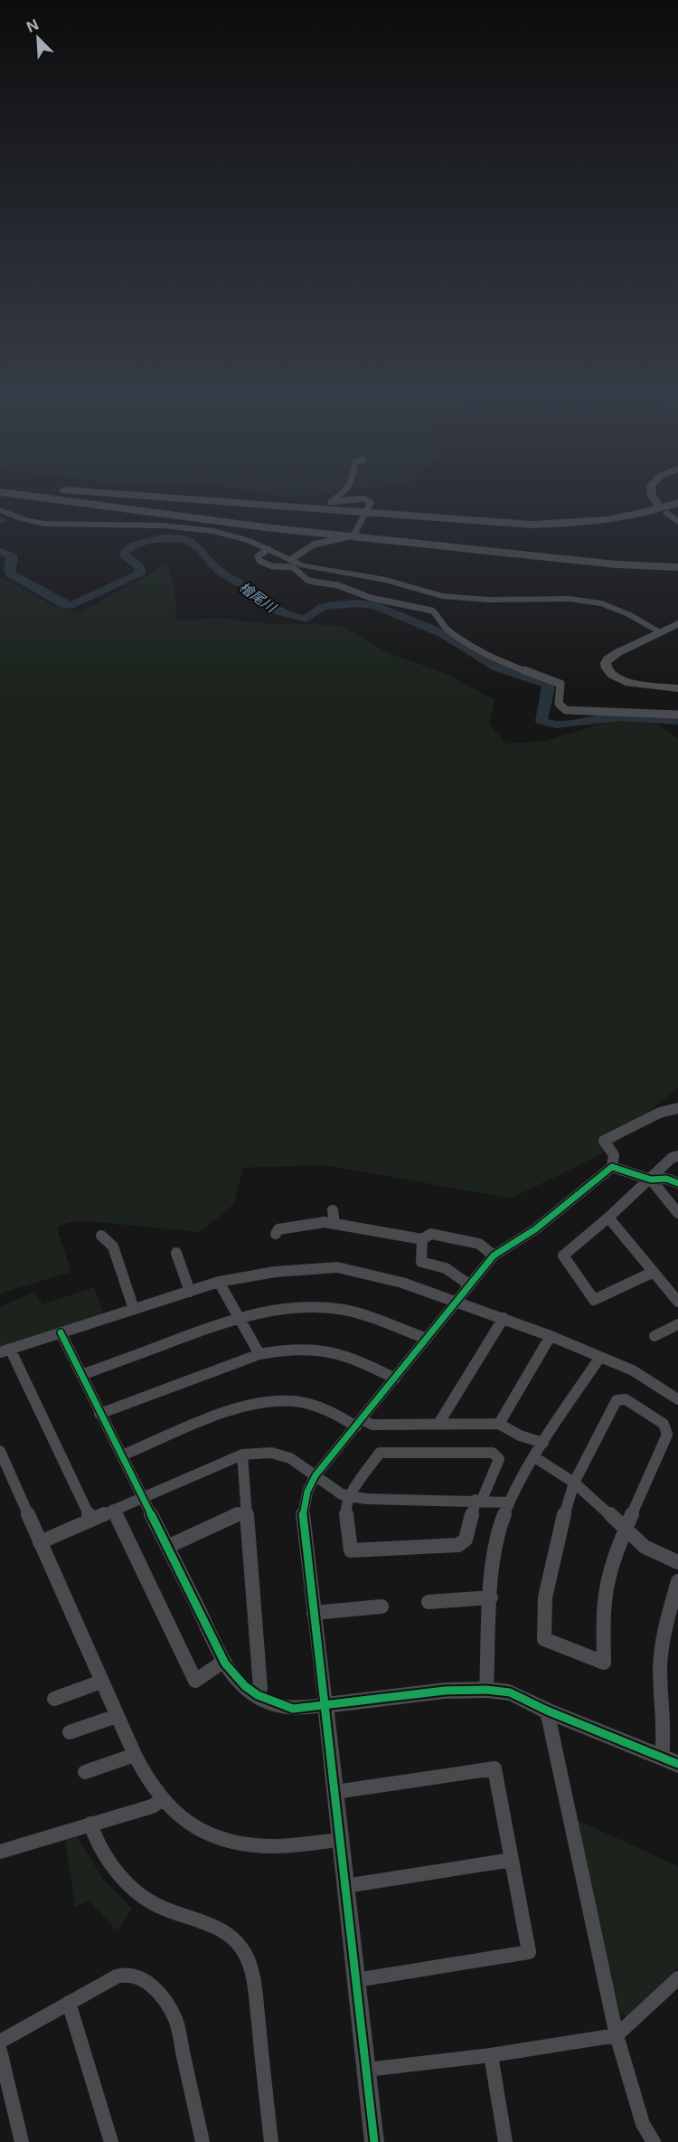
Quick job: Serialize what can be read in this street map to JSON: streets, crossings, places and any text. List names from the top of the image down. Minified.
{"water":["檜尾川"],"north":"top left"}
